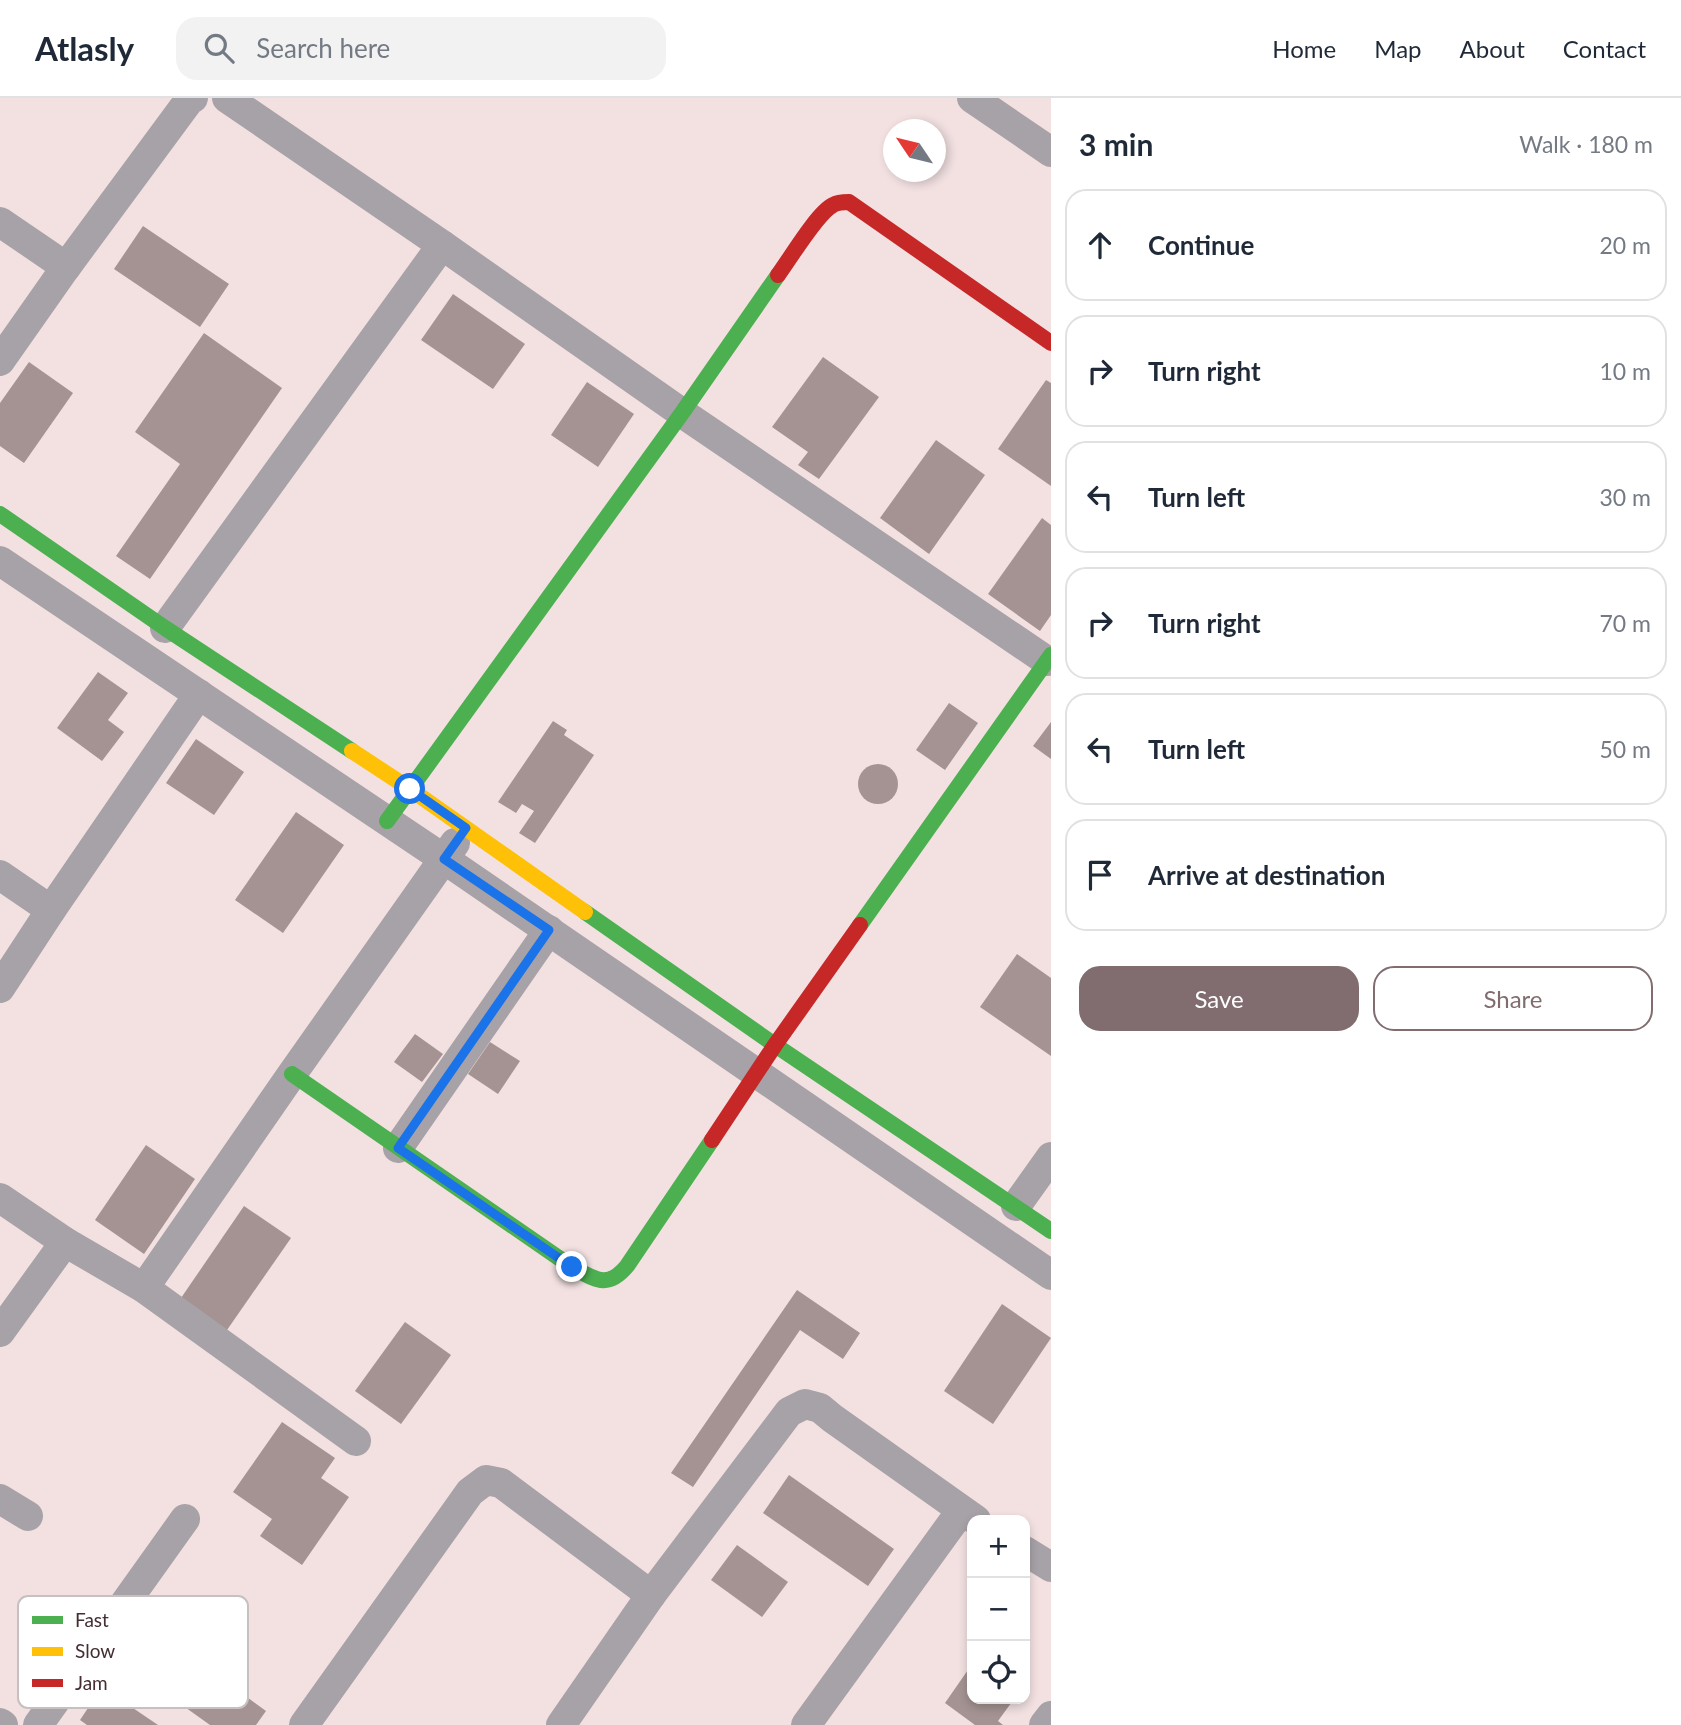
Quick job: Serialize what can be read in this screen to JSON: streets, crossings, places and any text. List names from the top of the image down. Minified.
{"legend":["Fast","Slow","Jam"],"north":"top left","page":{"header":"Atlasly","search":"Search here","nav":["Home","Map","About","Contact"],"heading":["3 min","Walk · 180 m"],"list":[["Continue","20 m"],["Turn right","10 m"],["Turn left","30 m"],["Turn right","70 m"],["Turn left","50 m"],"Arrive at destination"],"buttons":["Save","Share"],"map_buttons":["+","−"]}}
